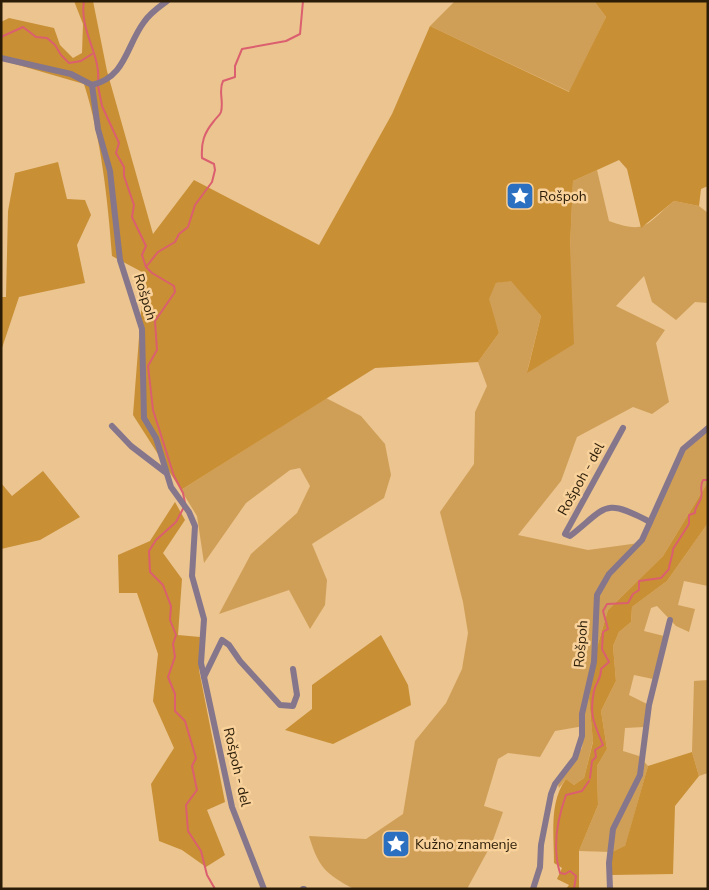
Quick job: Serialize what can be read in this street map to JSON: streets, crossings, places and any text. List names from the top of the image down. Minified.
{"streets":{"street":["Rošpoh","Rošpoh - del"]},"crossings":[["Rošpoh","Rošpoh - del"]],"places":{"place":["Rošpoh","Kužno znamenje"]}}
